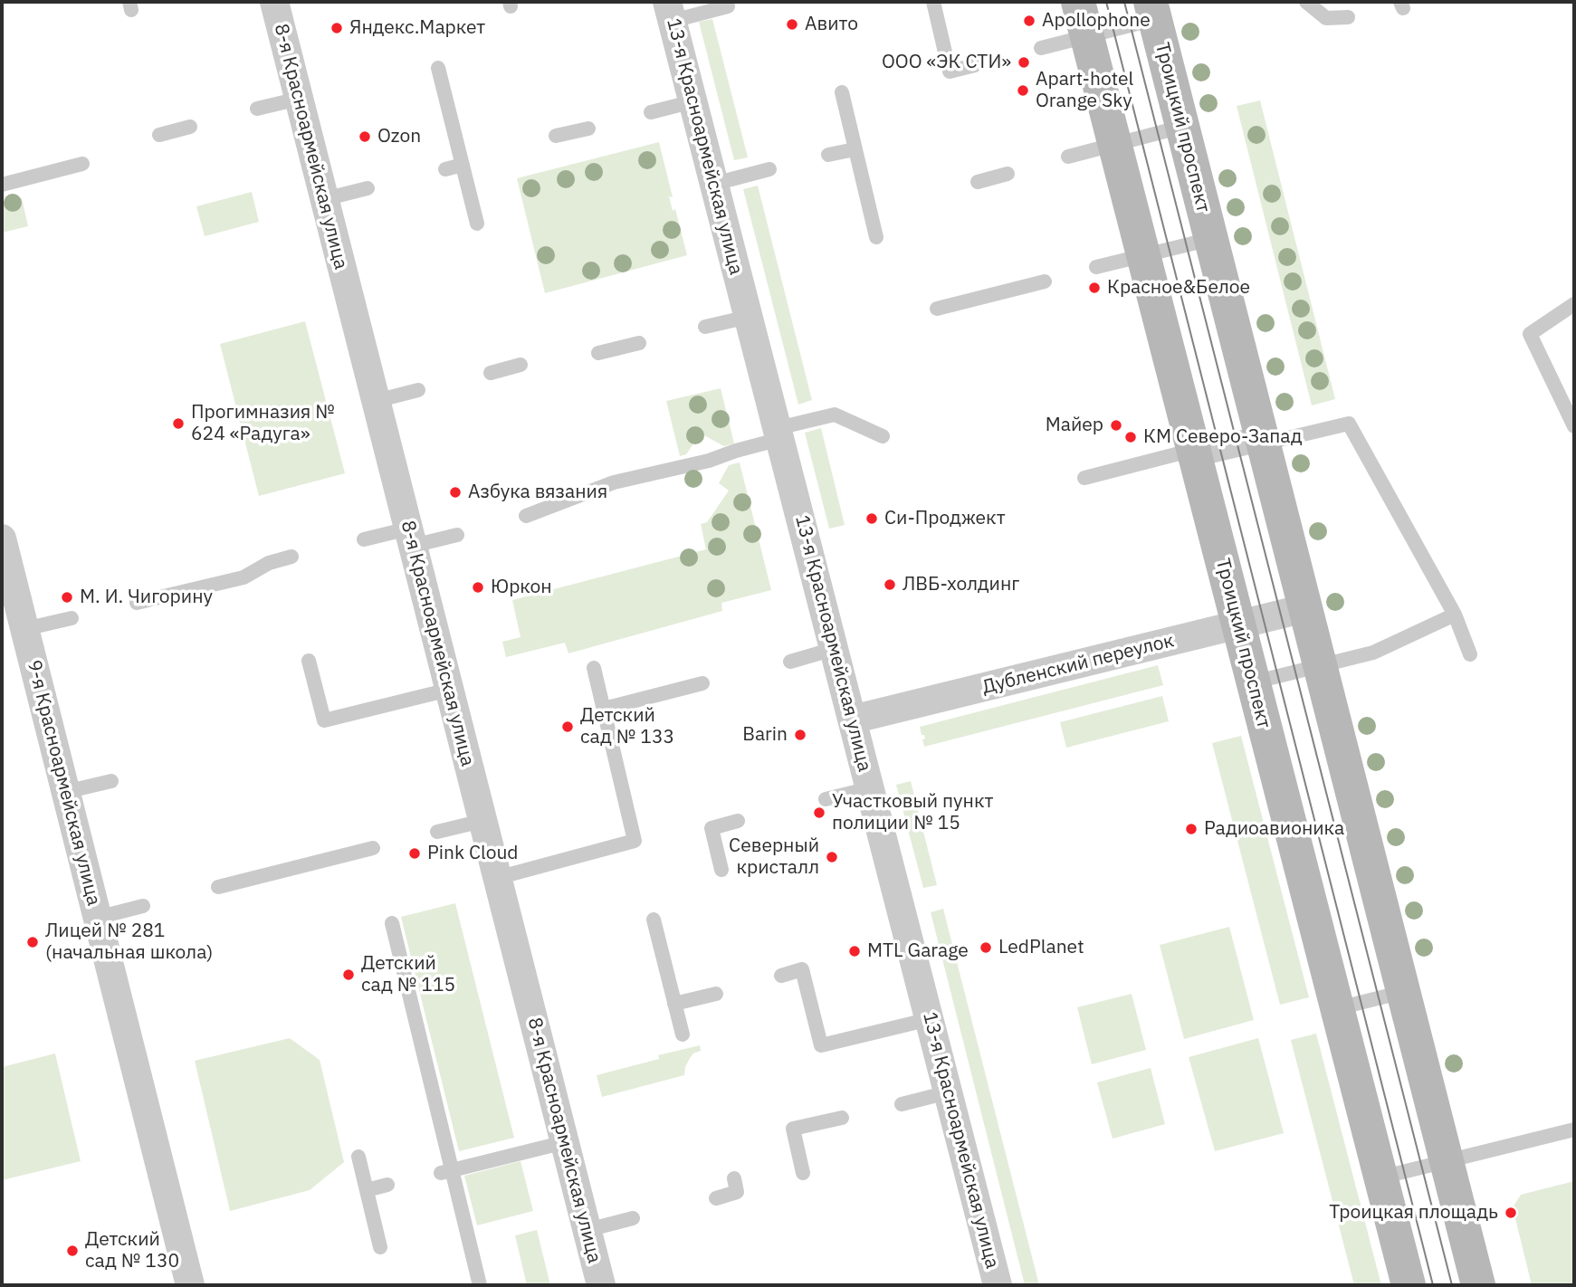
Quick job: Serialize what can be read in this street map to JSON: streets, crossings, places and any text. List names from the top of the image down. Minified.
{"streets":{"main road":["Троицкий проспект"],"street":["8-я Красноармейская улица","13-я Красноармейская улица","Дубленский переулок","9-я Красноармейская улица"]},"crossings":[["Троицкий проспект","Дубленский переулок"],["13-я Красноармейская улица","Дубленский переулок"]],"places":["Apollophone","Авито","Яндекс.Маркет","ООО «ЭК СТИ»","Apart-hotel Orange Sky","Ozon","Красное&Белое","Прогимназия № 624 «Радуга»","Майер","КМ Северо-Запад","Азбука вязания","Си-Проджект","ЛВБ-холдинг","Юркон","М. И. Чигорину","Детский сад № 133","Barin","Участковый пункт полиции № 15","Радиоавионика","Pink Cloud","Северный кристалл","Лицей № 281 (начальная школа)","LedPlanet","MTL Garage","Детский сад № 115","Троицкая площадь","Детский сад № 130"]}
